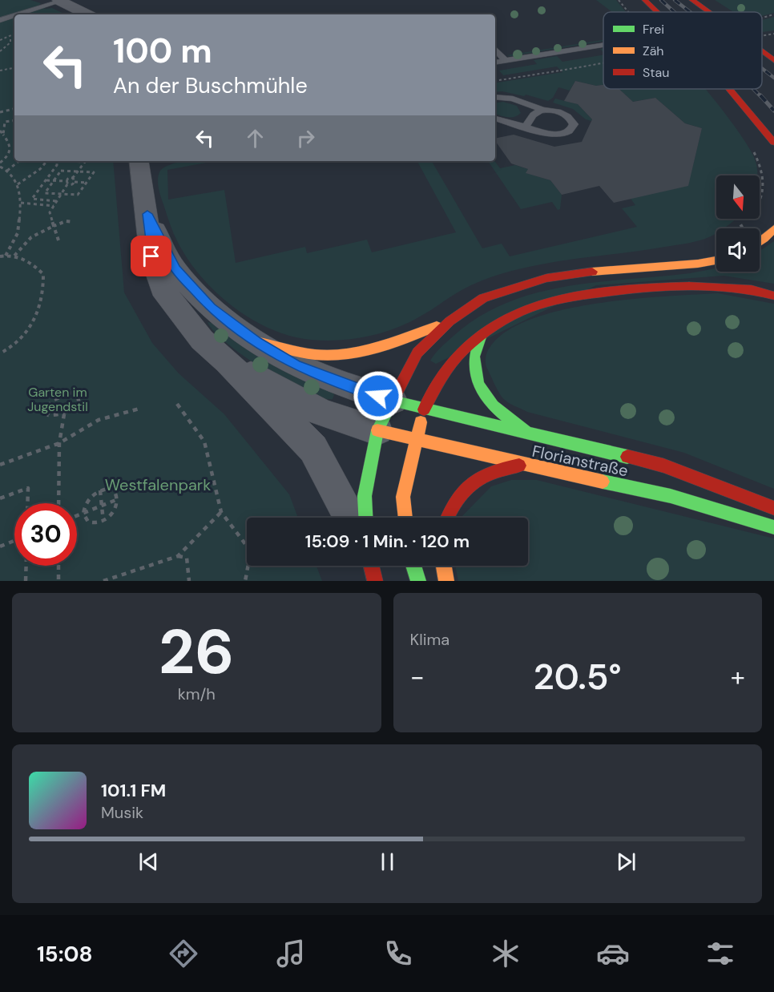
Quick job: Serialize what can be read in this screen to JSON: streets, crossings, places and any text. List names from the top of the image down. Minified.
{"streets":{"main road":["Florianstraße"]},"parks":["Garten im Jugendstil","Westfalenpark"],"legend":["Frei","Zäh","Stau"],"north":"bottom","page":{"turn":["100 m","An der Buschmühle"],"limit":"30","trip":"15:09 · 1 Min. · 120 m","tile":[["26","km/h"],"Klima"],"heat":["−","20.5°","+"],"song":["101.1 FM","Musik"],"tabs":"15:08"}}
